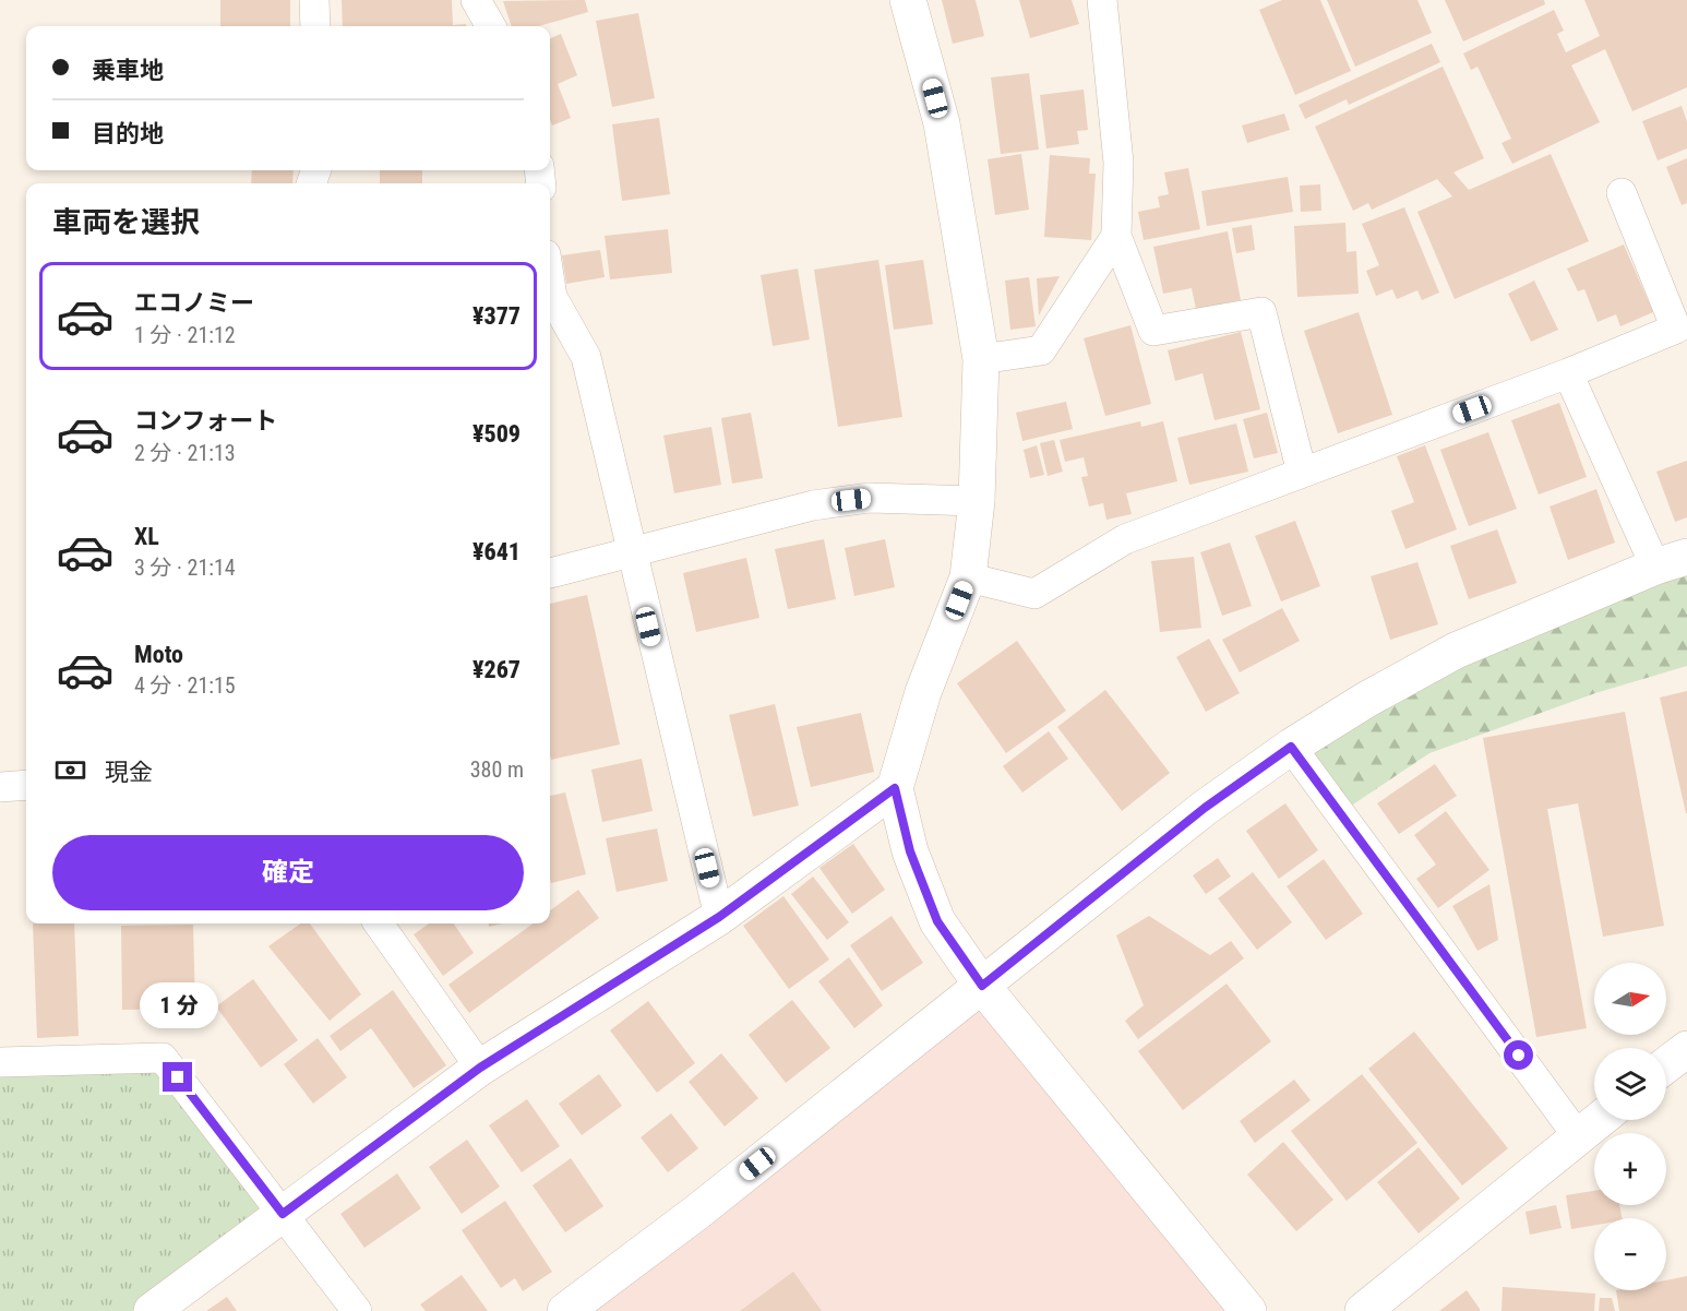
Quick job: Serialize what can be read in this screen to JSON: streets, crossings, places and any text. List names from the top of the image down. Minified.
{"north":"right","page":{"banner":["乗車地","目的地"],"heading":"車両を選択","list":[{"name":"エコノミー","note":"1 分 · 21:12","value":"¥377"},{"name":"コンフォート","note":"2 分 · 21:13","value":"¥509"},{"name":"XL","note":"3 分 · 21:14","value":"¥641"},{"name":"Moto","note":"4 分 · 21:15","value":"¥267"}],"pay":["現金","380 m"],"buttons":"確定","map_buttons":["+","−"],"bubble":"1 分"}}
